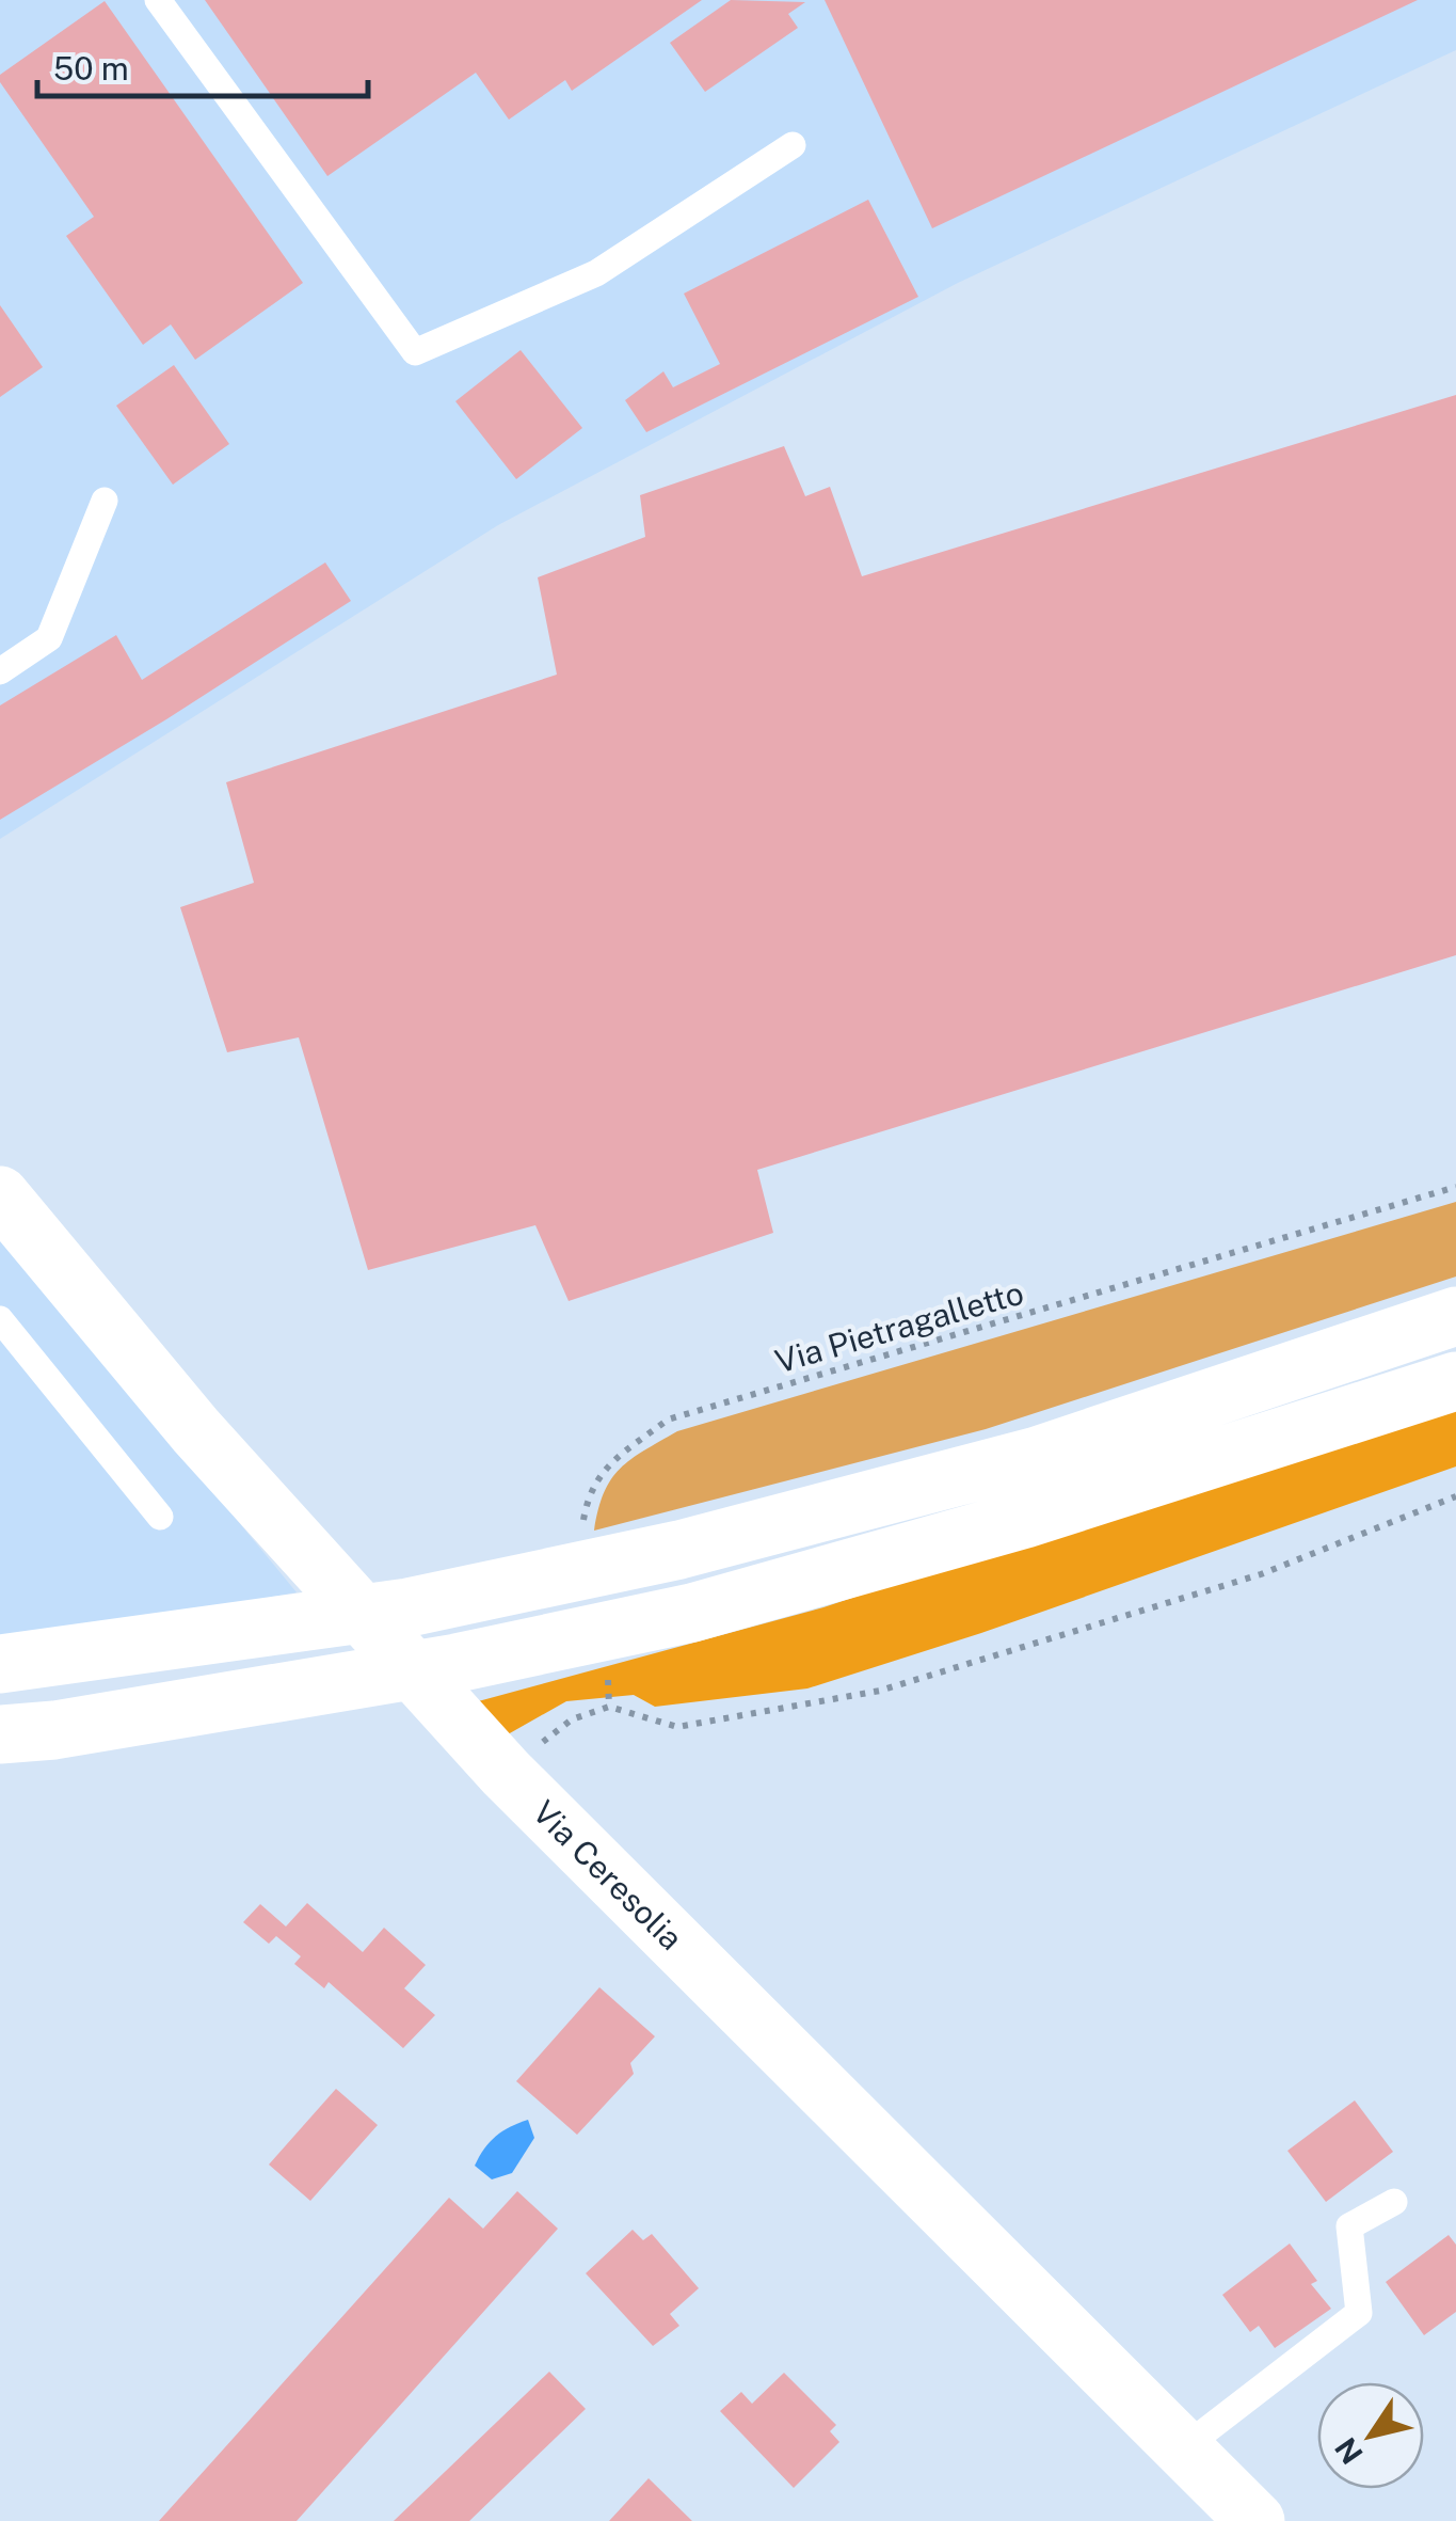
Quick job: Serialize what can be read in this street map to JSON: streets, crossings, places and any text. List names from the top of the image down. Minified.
{"streets":{"main road":["Via Ceresolia"],"path":["Via Pietragalletto"]},"scale_bar":"50 m","north":"bottom left"}
